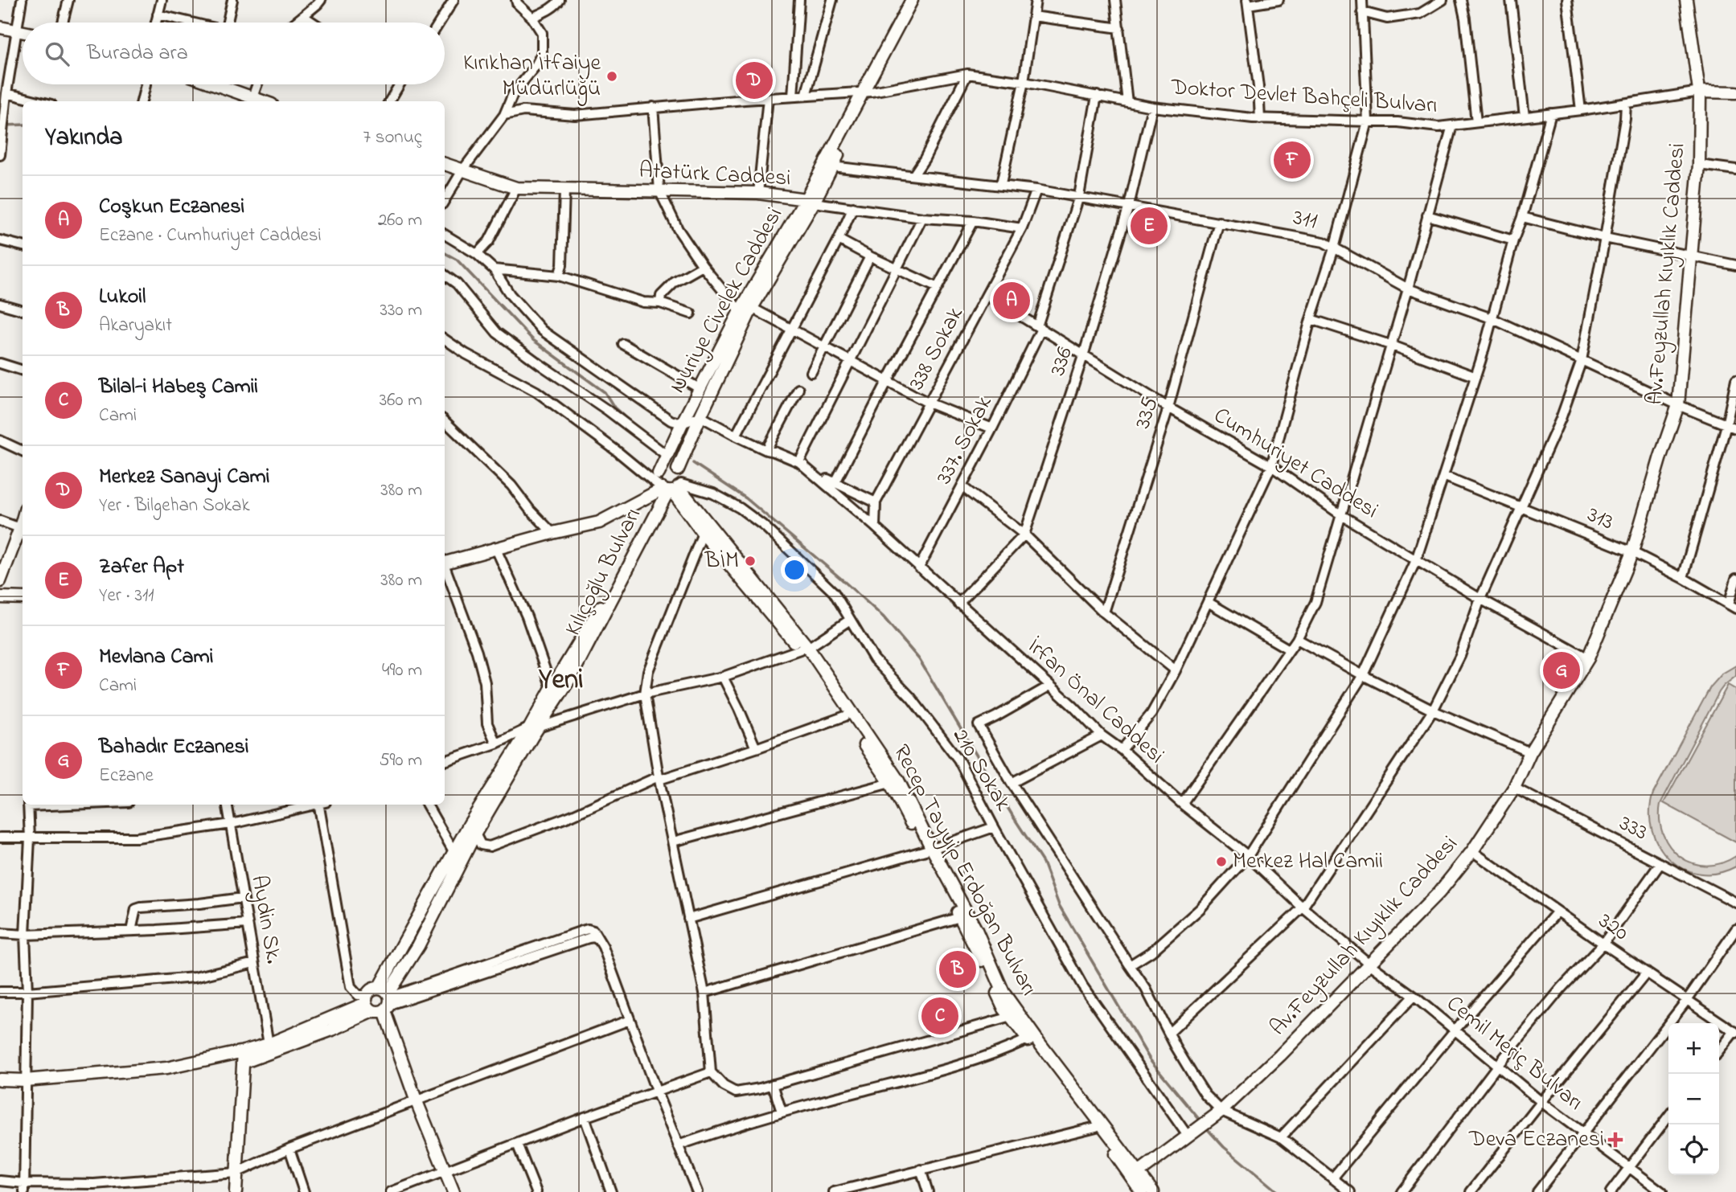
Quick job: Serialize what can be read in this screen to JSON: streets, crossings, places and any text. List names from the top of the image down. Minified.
{"streets":{"street":["Doktor Devlet Bahçeli Bulvarı","Atatürk Caddesi","311","Av.Feyzullah Kıyıklık Caddesi","Nuriye Civelek Caddesi","338 Sokak","336","335","337. Sokak","Cumhuriyet Caddesi","313","Kılıçoğlu Bulvarı","İrfan Önal Caddesi","210 Sokak","333","Recep Tayyip Erdoğan Bulvarı","Aydin Sk.","320","Cemil Meriç Bulvarı"]},"crossings":[["Doktor Devlet Bahçeli Bulvarı","Av.Feyzullah Kıyıklık Caddesi"],["Doktor Devlet Bahçeli Bulvarı","Nuriye Civelek Caddesi"],["Doktor Devlet Bahçeli Bulvarı","336"],["Doktor Devlet Bahçeli Bulvarı","337. Sokak"],["Atatürk Caddesi","Nuriye Civelek Caddesi"],["Atatürk Caddesi","338 Sokak"],["311","Av.Feyzullah Kıyıklık Caddesi"],["311","Nuriye Civelek Caddesi"],["311","338 Sokak"],["311","336"],["311","335"],["311","337. Sokak"],["Av.Feyzullah Kıyıklık Caddesi","Cumhuriyet Caddesi"],["Av.Feyzullah Kıyıklık Caddesi","313"],["Av.Feyzullah Kıyıklık Caddesi","İrfan Önal Caddesi"],["Av.Feyzullah Kıyıklık Caddesi","210 Sokak"],["Av.Feyzullah Kıyıklık Caddesi","333"],["Av.Feyzullah Kıyıklık Caddesi","Recep Tayyip Erdoğan Bulvarı"],["Av.Feyzullah Kıyıklık Caddesi","320"],["Av.Feyzullah Kıyıklık Caddesi","Cemil Meriç Bulvarı"],["Nuriye Civelek Caddesi","Kılıçoğlu Bulvarı"],["Nuriye Civelek Caddesi","İrfan Önal Caddesi"],["Nuriye Civelek Caddesi","210 Sokak"],["Nuriye Civelek Caddesi","Recep Tayyip Erdoğan Bulvarı"],["338 Sokak","Cumhuriyet Caddesi"],["338 Sokak","İrfan Önal Caddesi"],["336","Cumhuriyet Caddesi"],["336","İrfan Önal Caddesi"],["335","Cumhuriyet Caddesi"],["337. Sokak","Cumhuriyet Caddesi"],["337. Sokak","İrfan Önal Caddesi"],["Kılıçoğlu Bulvarı","210 Sokak"],["Kılıçoğlu Bulvarı","Recep Tayyip Erdoğan Bulvarı"],["İrfan Önal Caddesi","Cemil Meriç Bulvarı"],["210 Sokak","Recep Tayyip Erdoğan Bulvarı"]],"districts":["Yeni"],"places":{"other":["Kırıkhan İtfaiye Müdürlüğü","BİM","Merkez Hal Camii"],"health":["Deva Eczanesi"]},"page":{"search":"Burada ara","pins":["D","F","E","A","G","B","C"],"heading":["Yakında","7 sonuç"],"list":[{"mark":"A","name":"Coşkun Eczanesi","note":"Eczane · Cumhuriyet Caddesi","value":"260 m"},{"mark":"B","name":"Lukoil","note":"Akaryakıt","value":"330 m"},{"mark":"C","name":"Bilal-i Habeş Camii","note":"Cami","value":"360 m"},{"mark":"D","name":"Merkez Sanayi Cami","note":"Yer · Bilgehan Sokak","value":"380 m"},{"mark":"E","name":"Zafer Apt","note":"Yer · 311","value":"380 m"},{"mark":"F","name":"Mevlana Cami","note":"Cami","value":"490 m"},{"mark":"G","name":"Bahadır Eczanesi","note":"Eczane","value":"590 m"}],"map_buttons":["+","−"]}}
